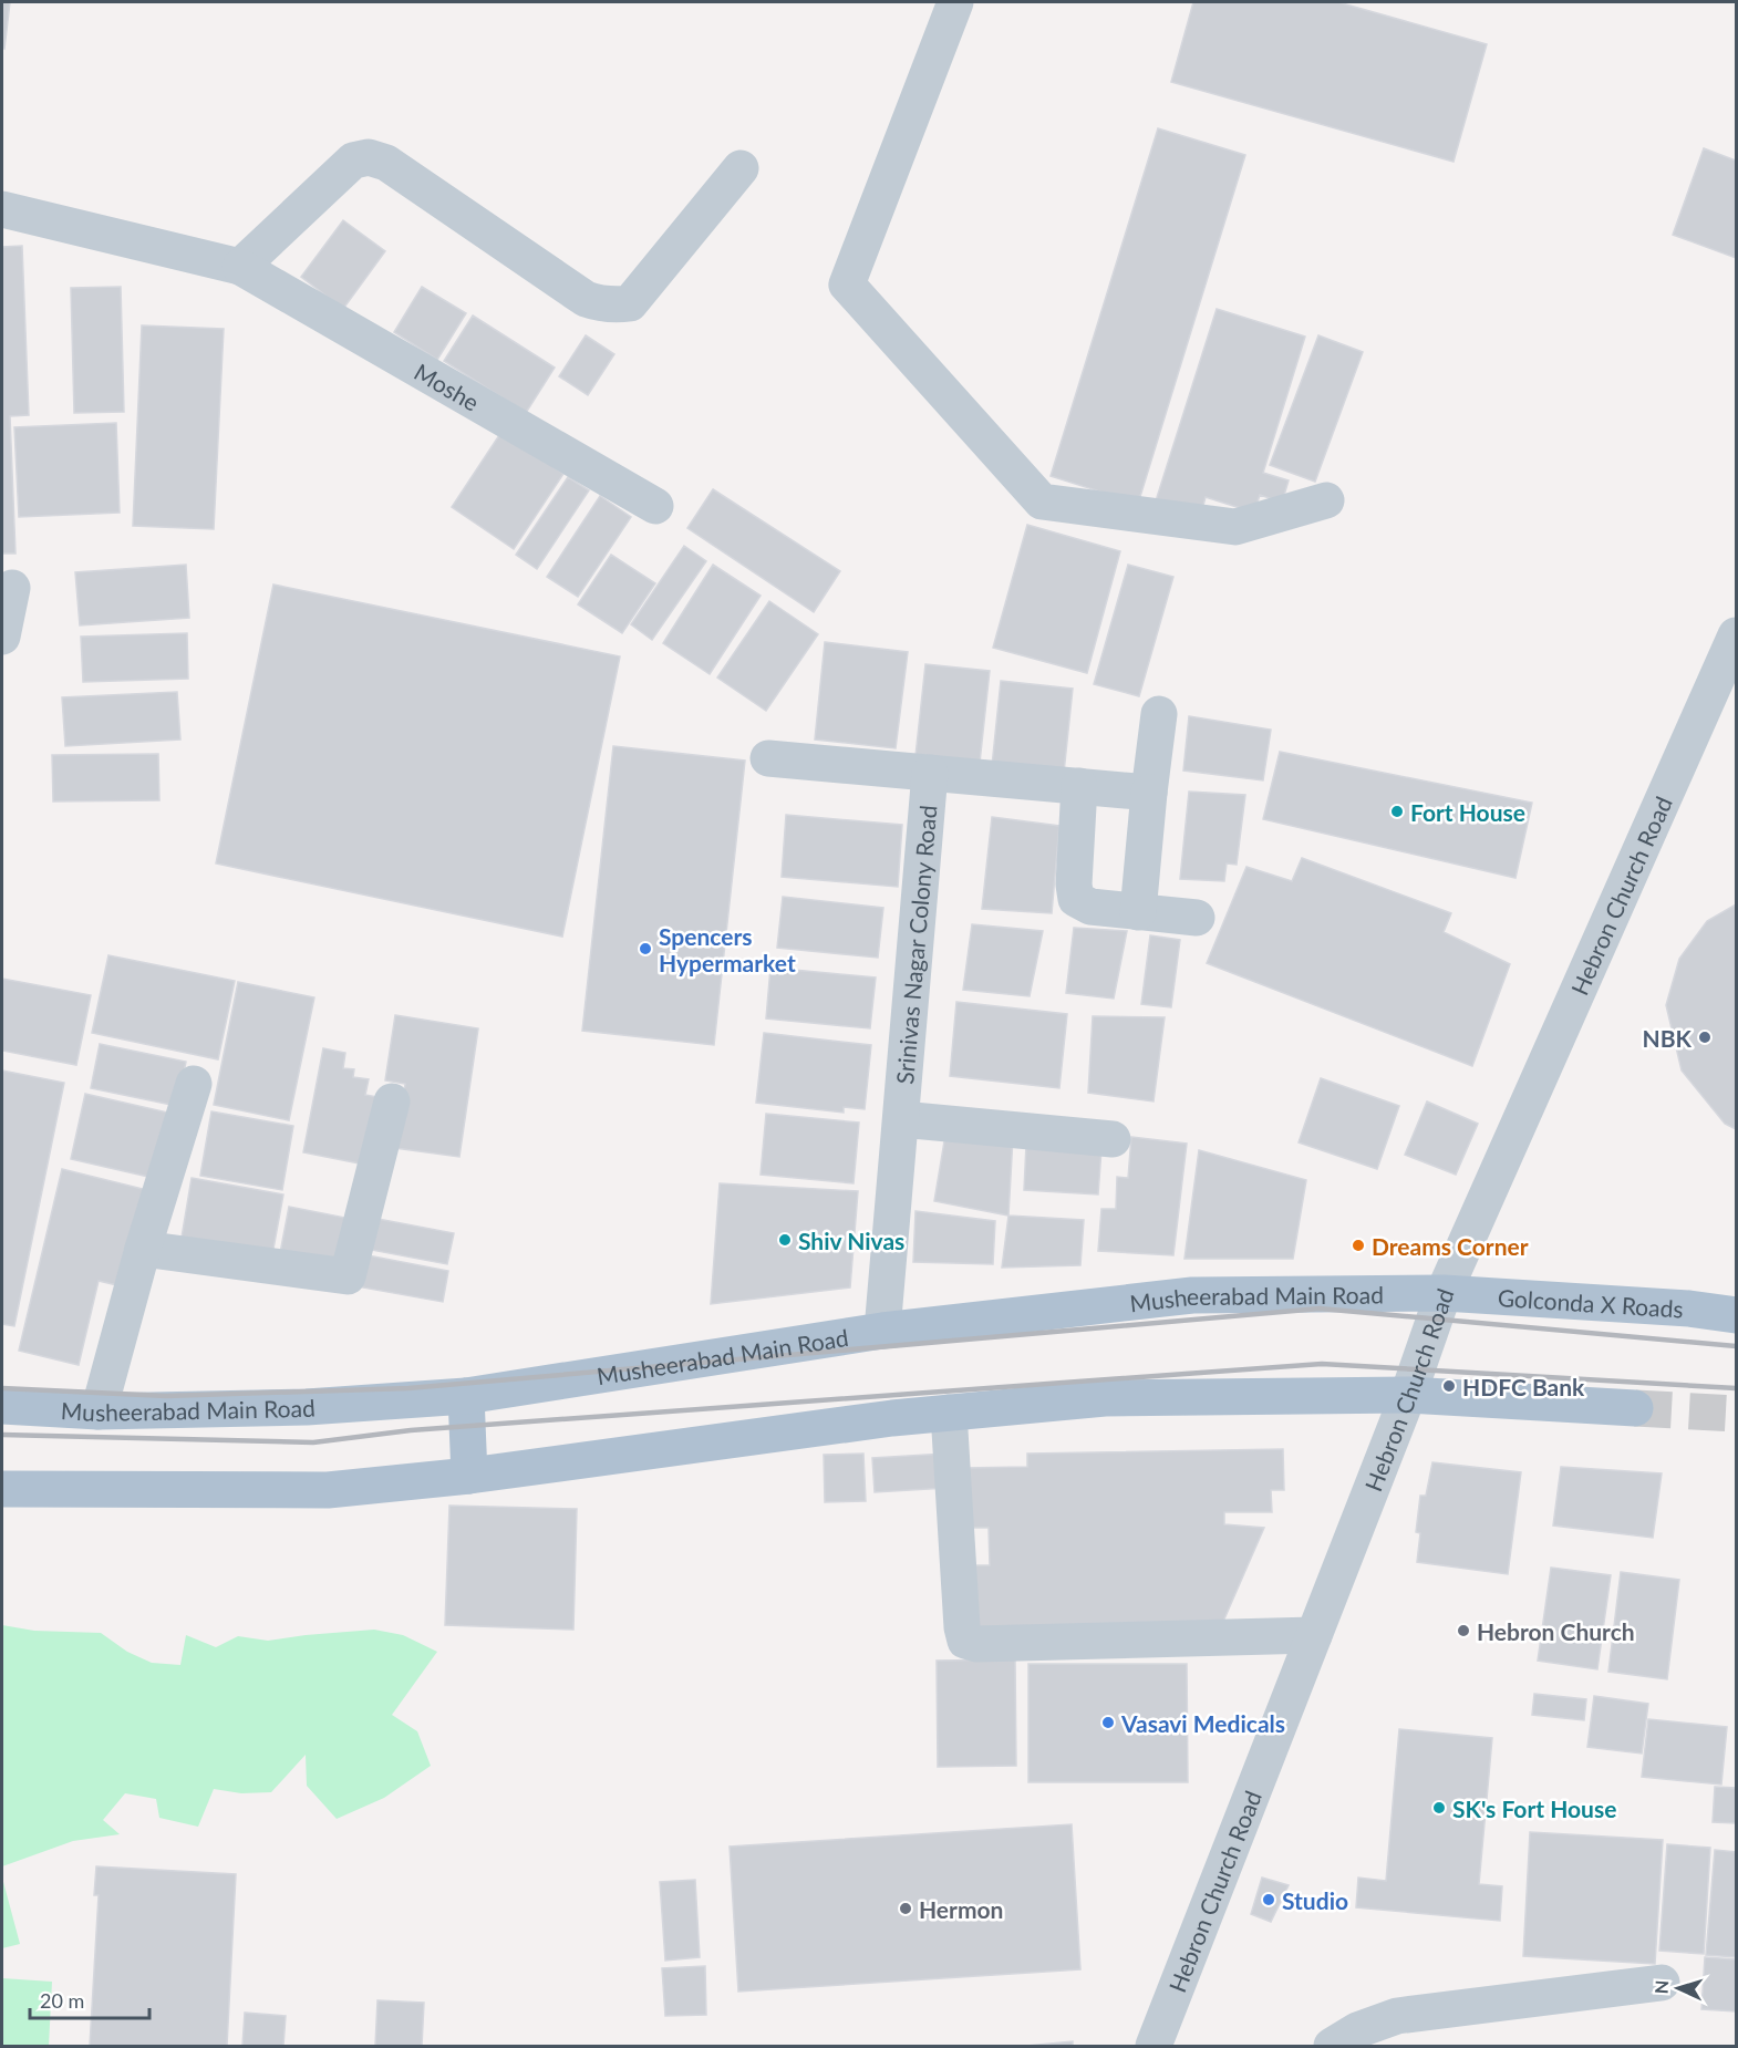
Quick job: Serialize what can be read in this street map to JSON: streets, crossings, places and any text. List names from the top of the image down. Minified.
{"streets":{"main road":["Musheerabad Main Road","Golconda X Roads"],"street":["Moshe","Hebron Church Road","Srinivas Nagar Colony Road"]},"crossings":[["Hebron Church Road","Musheerabad Main Road"],["Hebron Church Road","Golconda X Roads"],["Srinivas Nagar Colony Road","Musheerabad Main Road"],["Musheerabad Main Road","Golconda X Roads"]],"places":["Fort House","Spencers Hypermarket","NBK","Shiv Nivas","Dreams Corner","HDFC Bank","Hebron Church","Vasavi Medicals","SK's Fort House","Studio","Hermon"],"scale_bar":"20 m","north":"left"}
